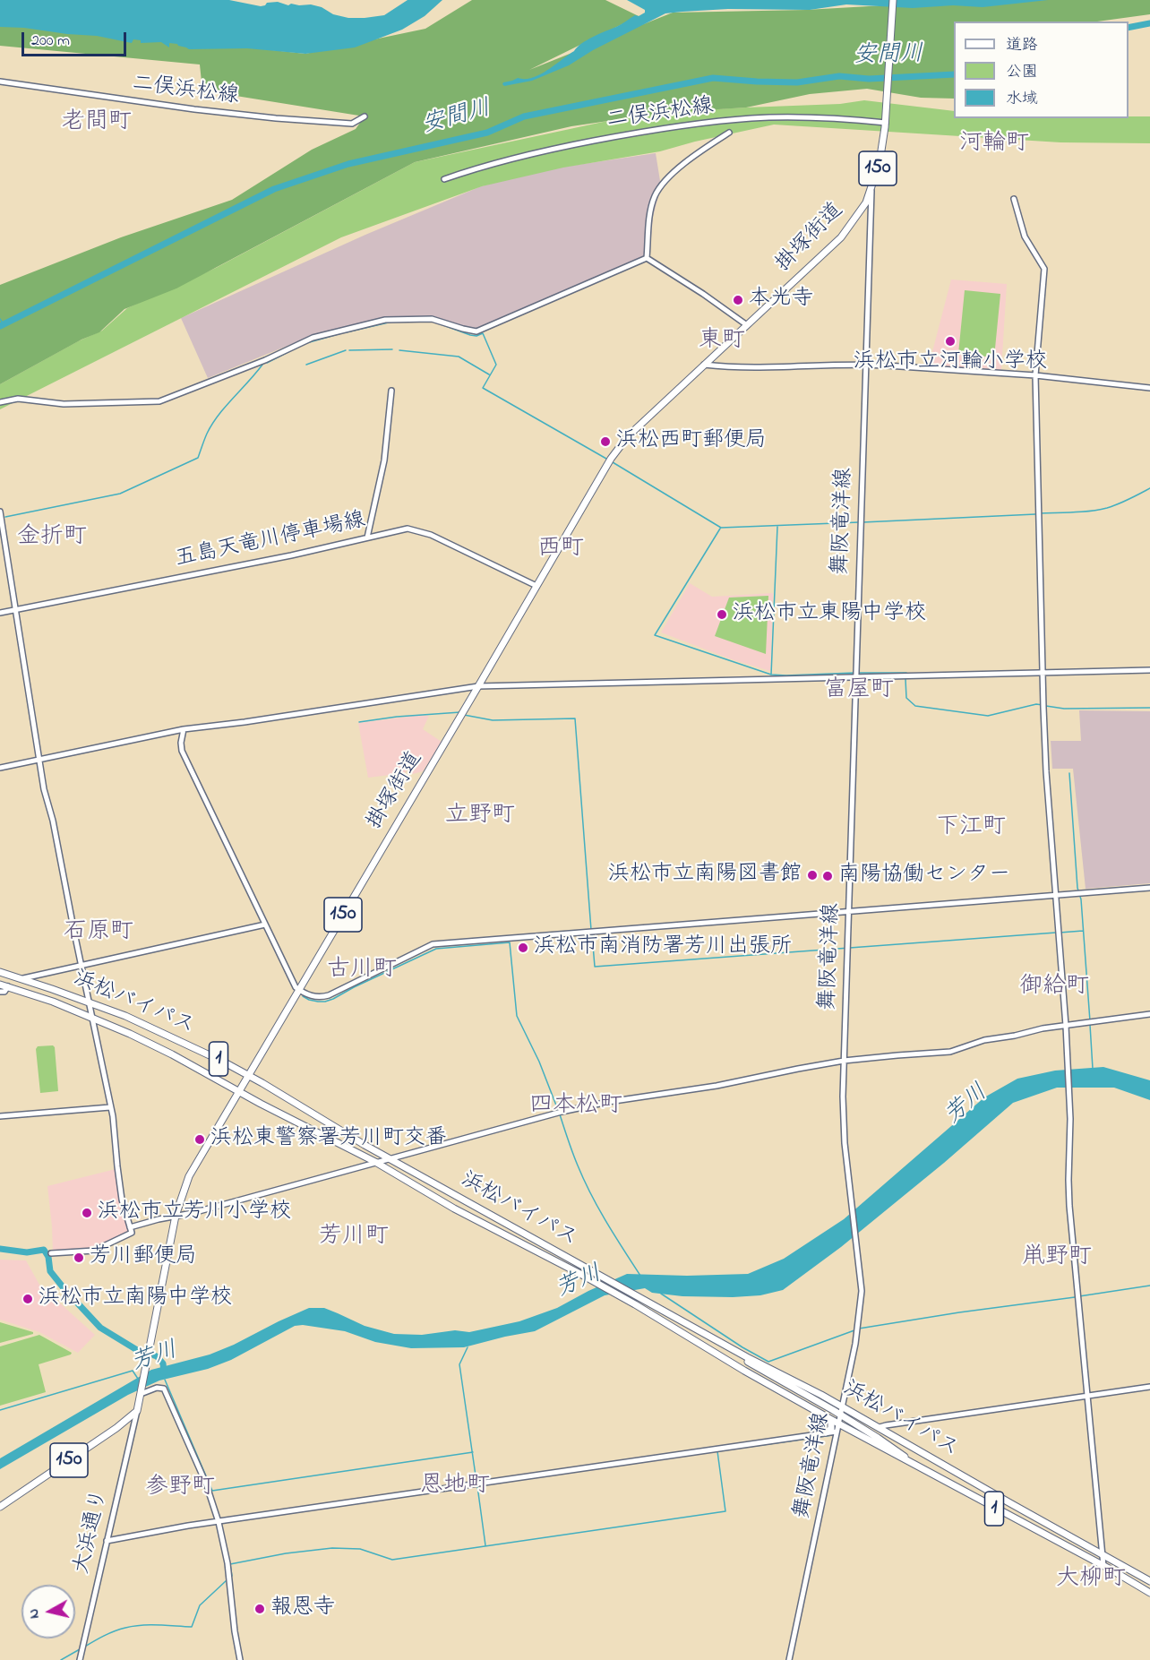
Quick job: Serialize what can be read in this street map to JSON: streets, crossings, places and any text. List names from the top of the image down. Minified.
{"streets":{"highway":["150","掛塚街道","浜松バイパス","1"],"street":["二俣浜松線","舞阪竜洋線","五島天竜川停車場線","大浜通り"]},"crossings":[["二俣浜松線","150"],["二俣浜松線","掛塚街道"],["150","掛塚街道"],["150","大浜通り"],["掛塚街道","舞阪竜洋線"],["掛塚街道","五島天竜川停車場線"],["掛塚街道","浜松バイパス"],["掛塚街道","大浜通り"],["舞阪竜洋線","浜松バイパス"],["舞阪竜洋線","1"],["浜松バイパス","1"]],"districts":["老間町","河輪町","東町","金折町","西町","富屋町","立野町","下江町","石原町","古川町","御給町","四本松町","芳川町","鼡野町","恩地町","参野町","大柳町"],"water":["安間川","芳川"],"places":["本光寺","浜松市立河輪小学校","浜松西町郵便局","浜松市立東陽中学校","浜松市立南陽図書館","南陽協働センター","浜松市南消防署芳川出張所","浜松東警察署芳川町交番","浜松市立芳川小学校","芳川郵便局","浜松市立南陽中学校","報恩寺"],"legend":["道路","公園","水域"],"scale_bar":"200 m","north":"left"}
